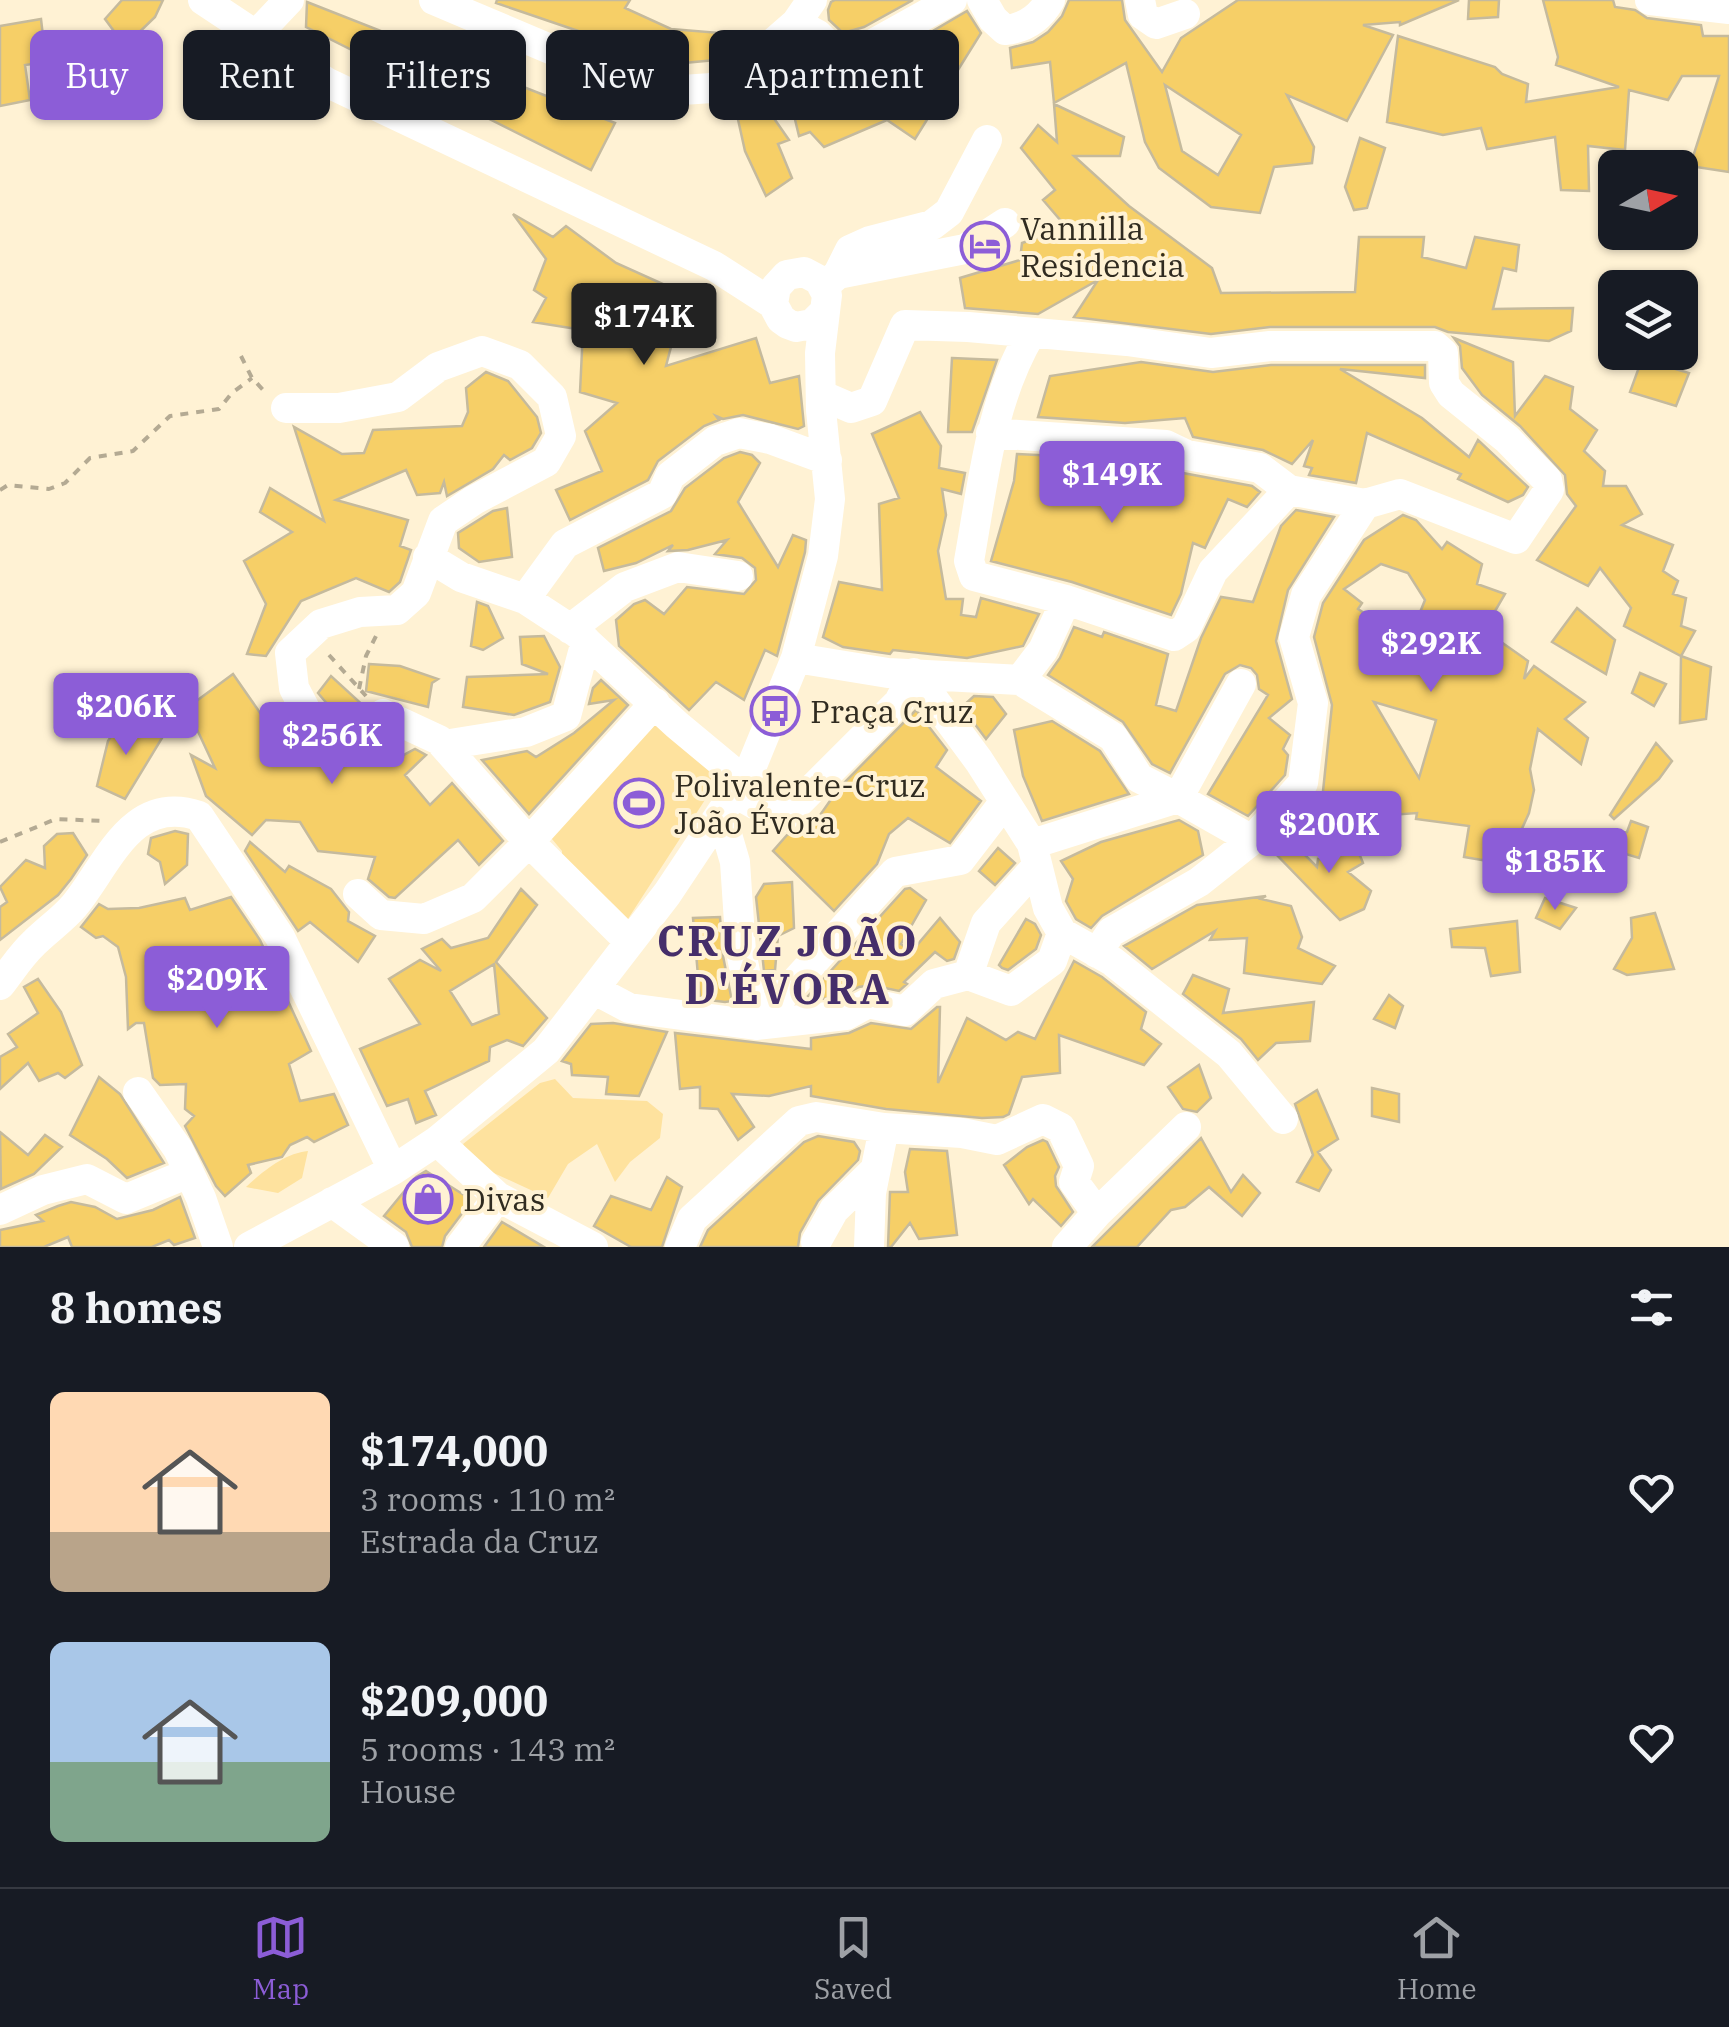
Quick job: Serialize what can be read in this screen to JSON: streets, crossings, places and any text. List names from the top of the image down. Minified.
{"districts":["CRUZ JOÃO D'ÉVORA"],"places":{"hotel":["Vannilla Residencia"],"bus stop":["Praça Cruz"],"sports":["Polivalente-Cruz João Évora"],"shop":["Divas"]},"north":"right","page":{"chip":["Buy","Rent","Filters","New","Apartment"],"price":["$174K","$149K","$292K","$206K","$256K","$200K","$185K","$209K"],"heading":"8 homes","list":[{"name":"$174,000","note":"3 rooms · 110 m² · Estrada da Cruz"},{"name":"$209,000","note":"5 rooms · 143 m² · House"}],"tabs":["Map","Saved","Home"]}}
